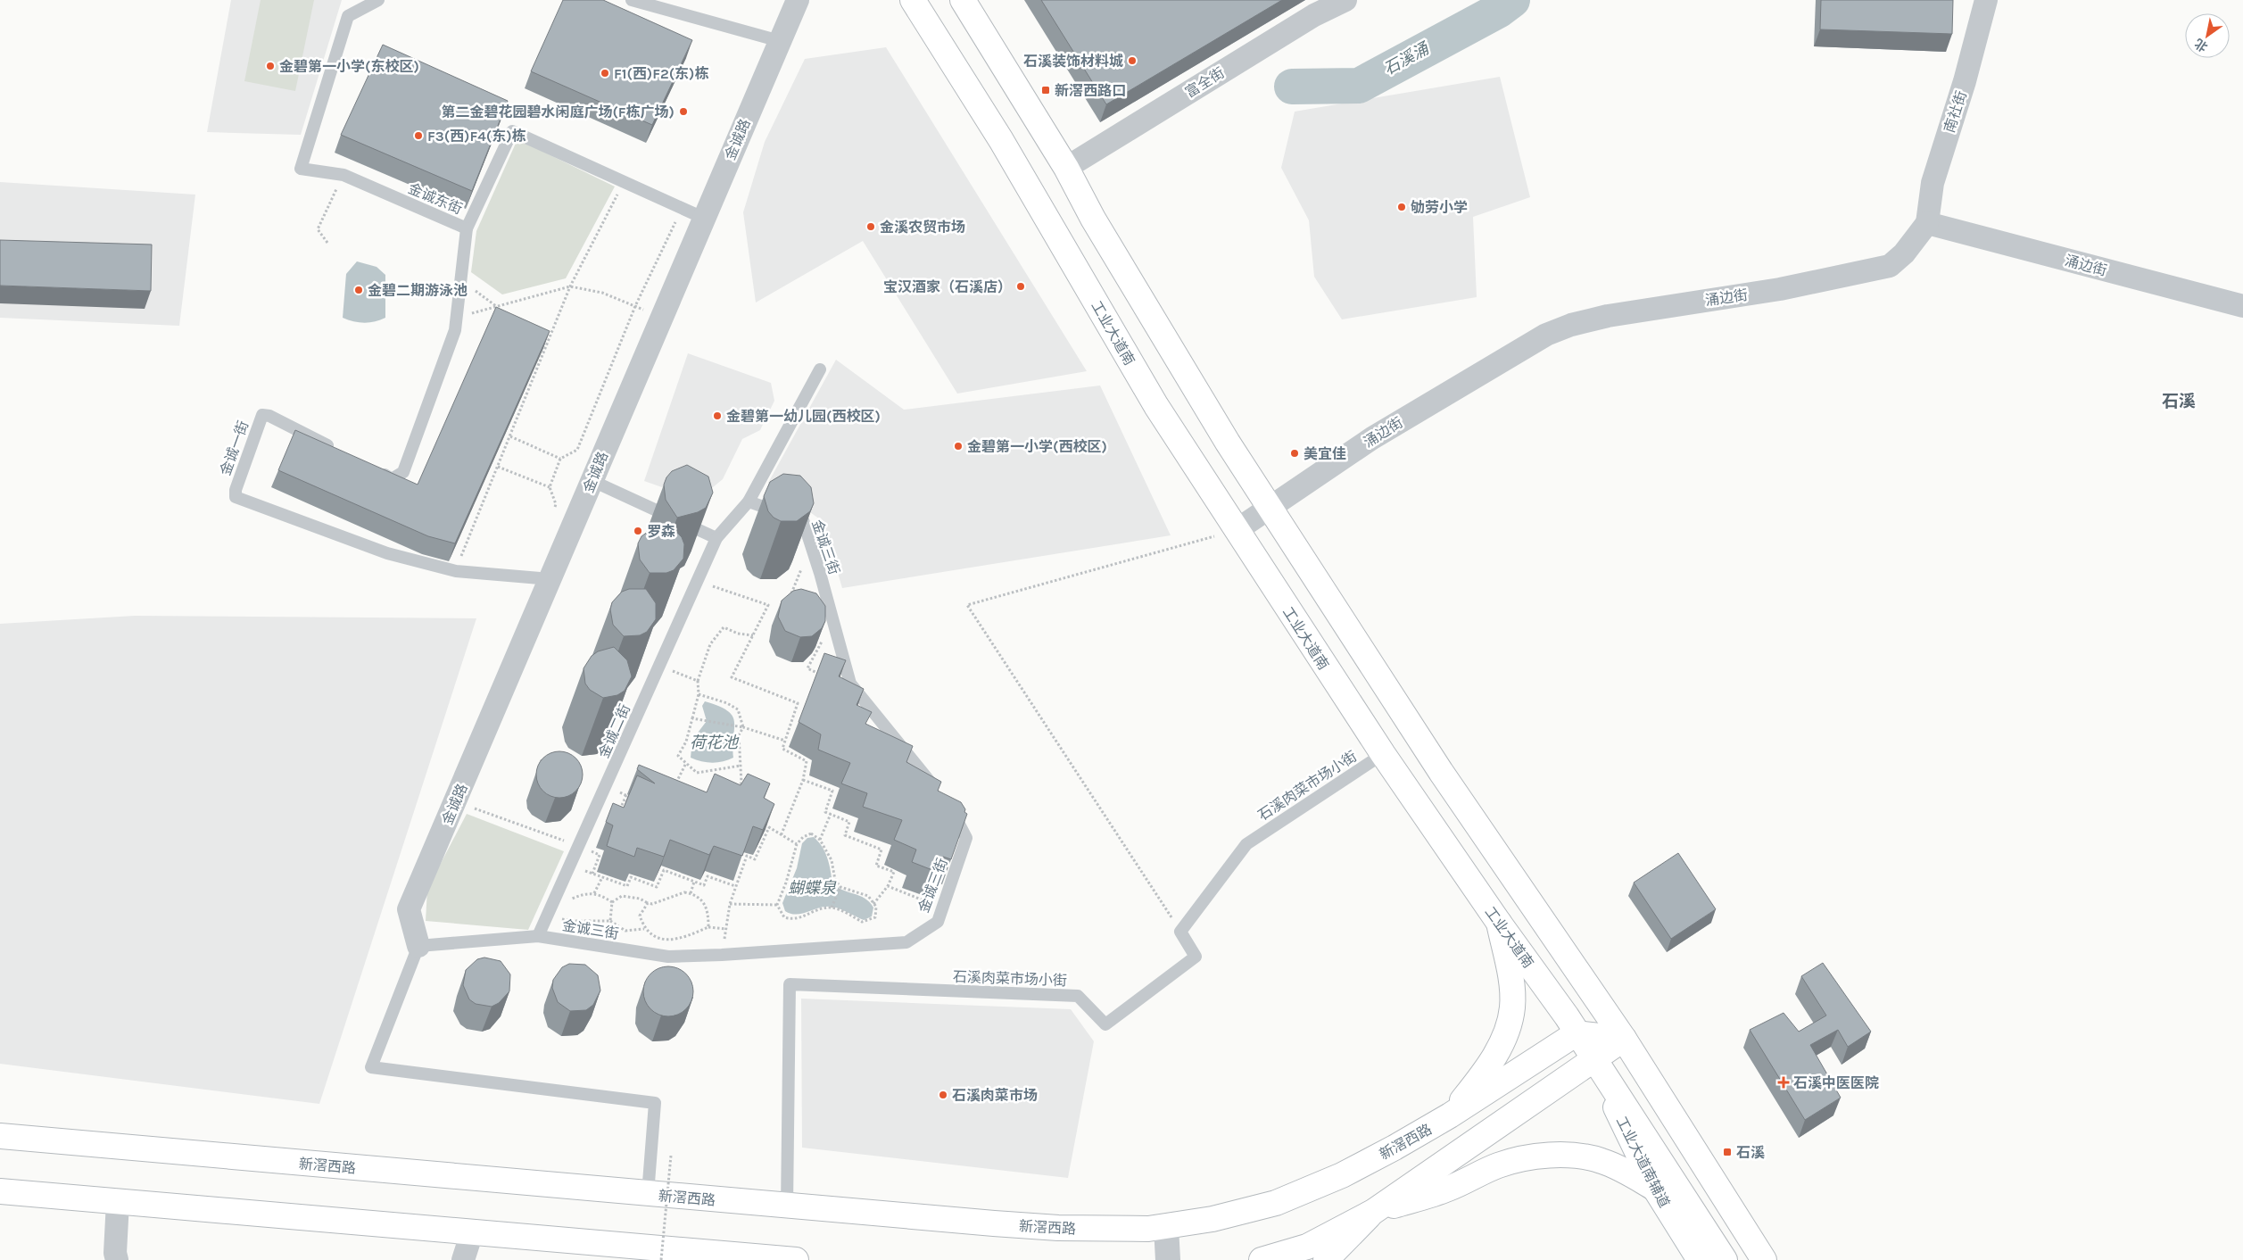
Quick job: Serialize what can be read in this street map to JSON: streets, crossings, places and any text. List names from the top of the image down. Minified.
{"streets":{"main road":["工业大道南","新滘西路","工业大道南辅道"],"street":["富全街","南社街","金诚路","涌边街"],"lane":["金诚东街","金诚一街","金诚三街","金诚二街","石溪肉菜市场小街"]},"crossings":[["南社街","涌边街"],["金诚路","金诚东街"],["金诚路","金诚一街"],["金诚路","金诚三街"],["涌边街","工业大道南"],["工业大道南","石溪肉菜市场小街"],["工业大道南","新滘西路"],["工业大道南","工业大道南辅道"],["金诚三街","金诚二街"],["石溪肉菜市场小街","新滘西路"]],"districts":["石溪"],"water":["石溪涌","荷花池","蝴蝶泉"],"places":{"other":["石溪装饰材料城","金碧第一小学(东校区)","F1(西)F2(东)栋","第二金碧花园碧水闲庭广场(F栋广场)","F3(西)F4(东)栋","劬劳小学","金溪农贸市场","宝汉酒家（石溪店）","金碧二期游泳池","金碧第一幼儿园(西校区)","金碧第一小学(西校区)","美宜佳","罗森","石溪肉菜市场"],"transit":["新滘西路口","石溪"],"health":["石溪中医医院"]},"north":"bottom left"}
